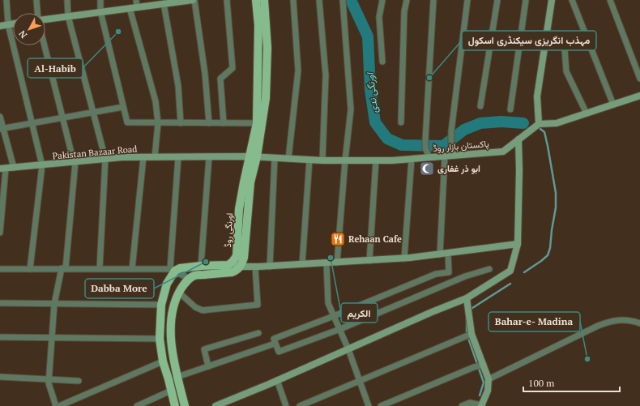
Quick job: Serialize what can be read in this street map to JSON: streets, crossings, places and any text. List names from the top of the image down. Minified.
{"streets":{"main road":["اورنگی روڈ"],"street":["پاکستان بازار روڈ","Pakistan Bazaar Road"]},"crossings":[["پاکستان بازار روڈ","Pakistan Bazaar Road"],["پاکستان بازار روڈ","اورنگی روڈ"],["Pakistan Bazaar Road","اورنگی روڈ"]],"water":["اورنگی ندی"],"places":{"other":["Al-Habib","مہذب انگریزی سیکنڈری اسکول","الکریم","Dabba More","Bahar-e- Madina"],"mosque":["ابو ذر غفاری"],"restaurant":["Rehaan Cafe"]},"scale_bar":"100 m","north":"bottom left"}
